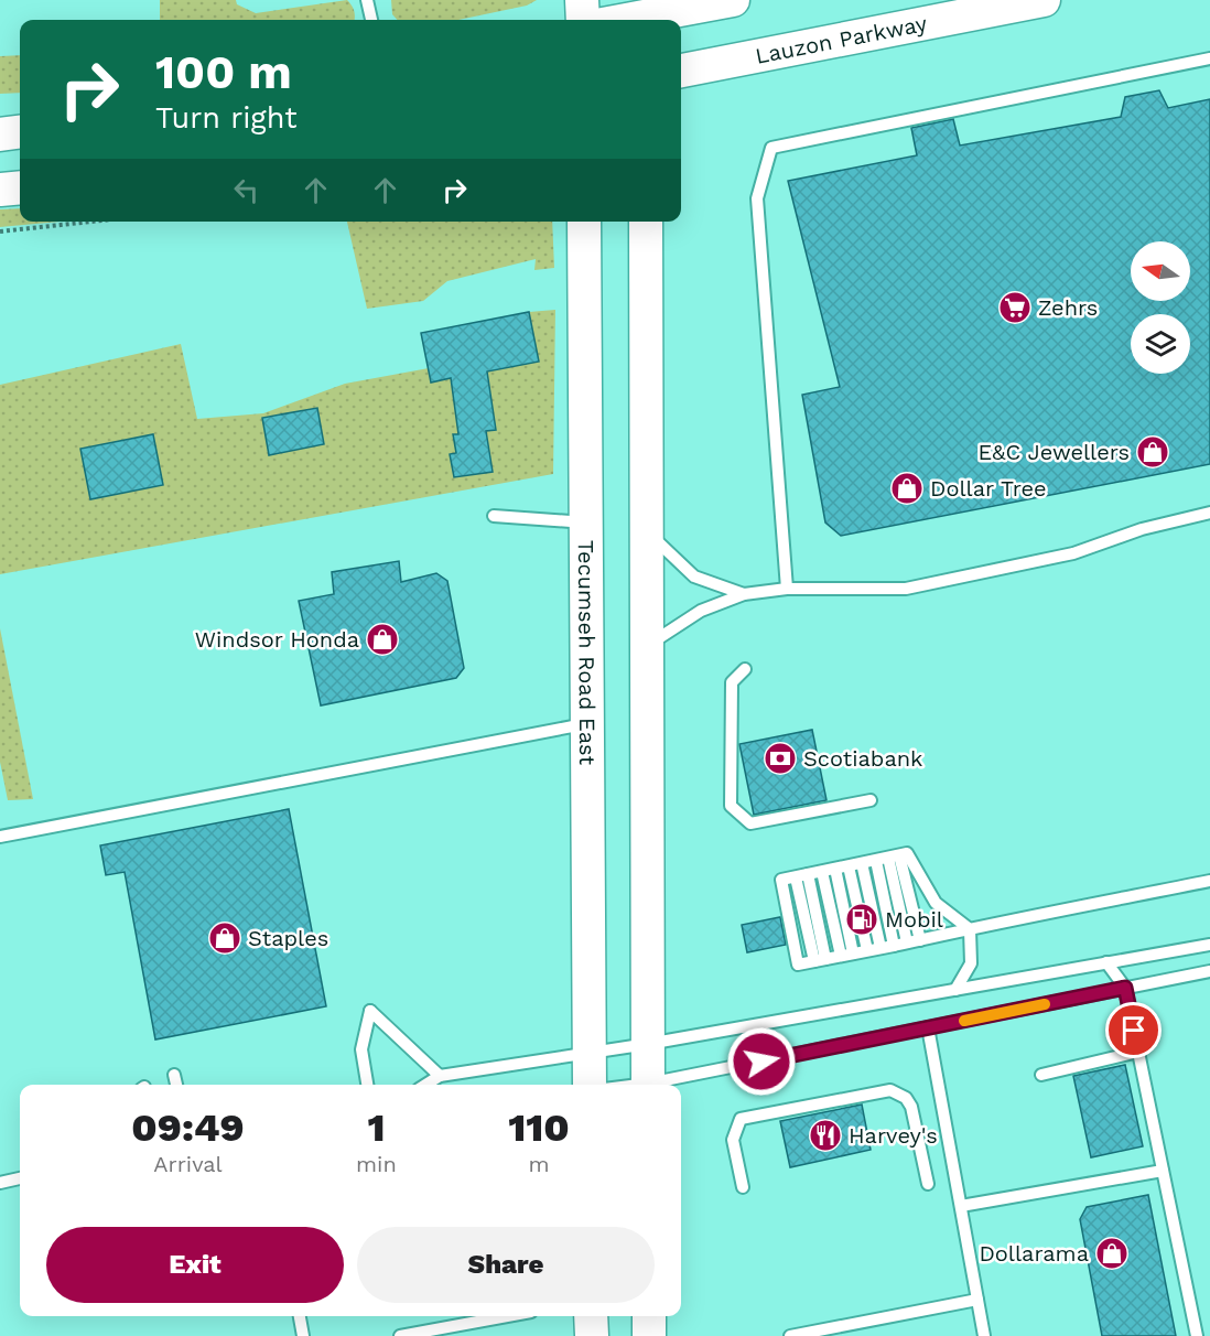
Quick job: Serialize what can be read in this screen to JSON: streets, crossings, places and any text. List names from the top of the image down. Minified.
{"streets":{"main road":["Lauzon Parkway","Tecumseh Road East"]},"places":{"supermarket":["Zehrs"],"shop":["E&C Jewellers","Dollar Tree","Windsor Honda","Staples","Dollarama"],"bank":["Scotiabank"],"fuel station":["Mobil"],"restaurant":["Harvey's"]},"north":"left","page":{"turn":["100 m","Turn right"],"eta":["09:49","Arrival","1","min","110","m"],"buttons":["Exit","Share"]}}
